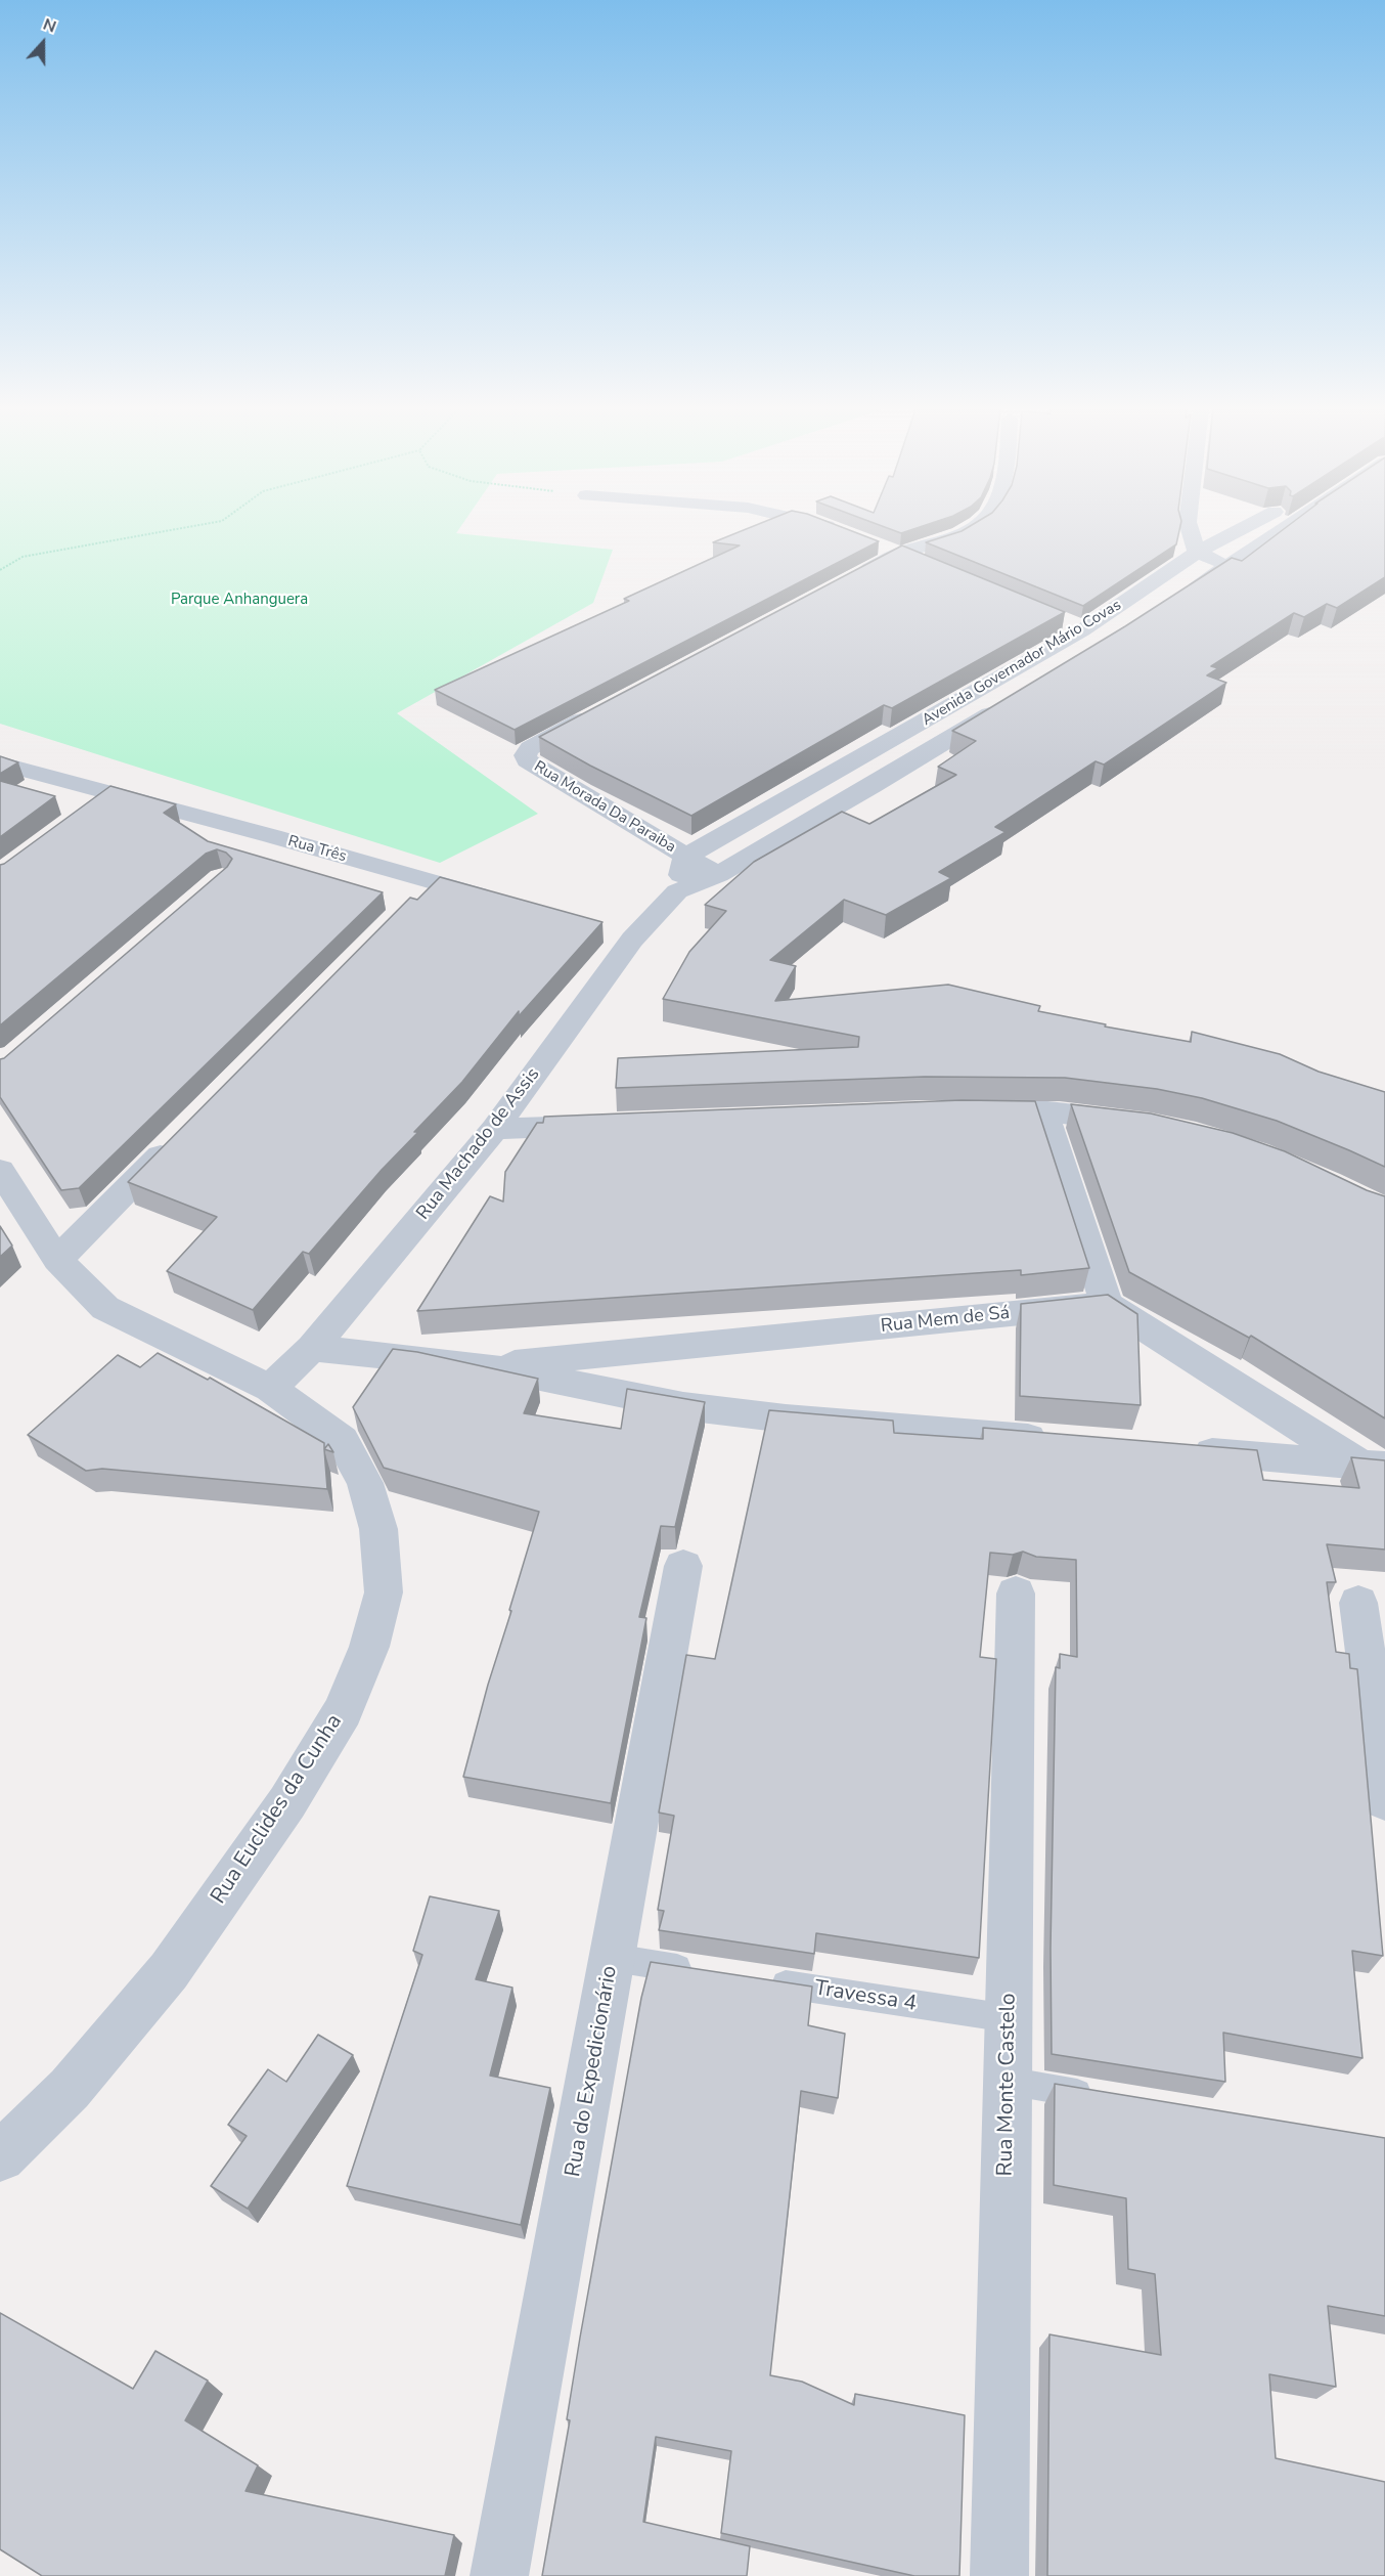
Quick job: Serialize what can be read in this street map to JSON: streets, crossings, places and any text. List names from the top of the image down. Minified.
{"streets":{"street":["Avenida Governador Mário Covas","Rua Morada Da Paraiba","Rua Três","Rua Machado de Assis","Rua Mem de Sá","Rua Euclides da Cunha","Rua do Expedicionário","Rua Monte Castelo"],"lane":["Travessa 4"]},"crossings":[["Avenida Governador Mário Covas","Rua Morada Da Paraiba"],["Avenida Governador Mário Covas","Rua Machado de Assis"],["Rua Morada Da Paraiba","Rua Machado de Assis"],["Rua Machado de Assis","Rua Euclides da Cunha"],["Travessa 4","Rua Monte Castelo"]],"parks":["Parque Anhanguera"],"north":"top"}
